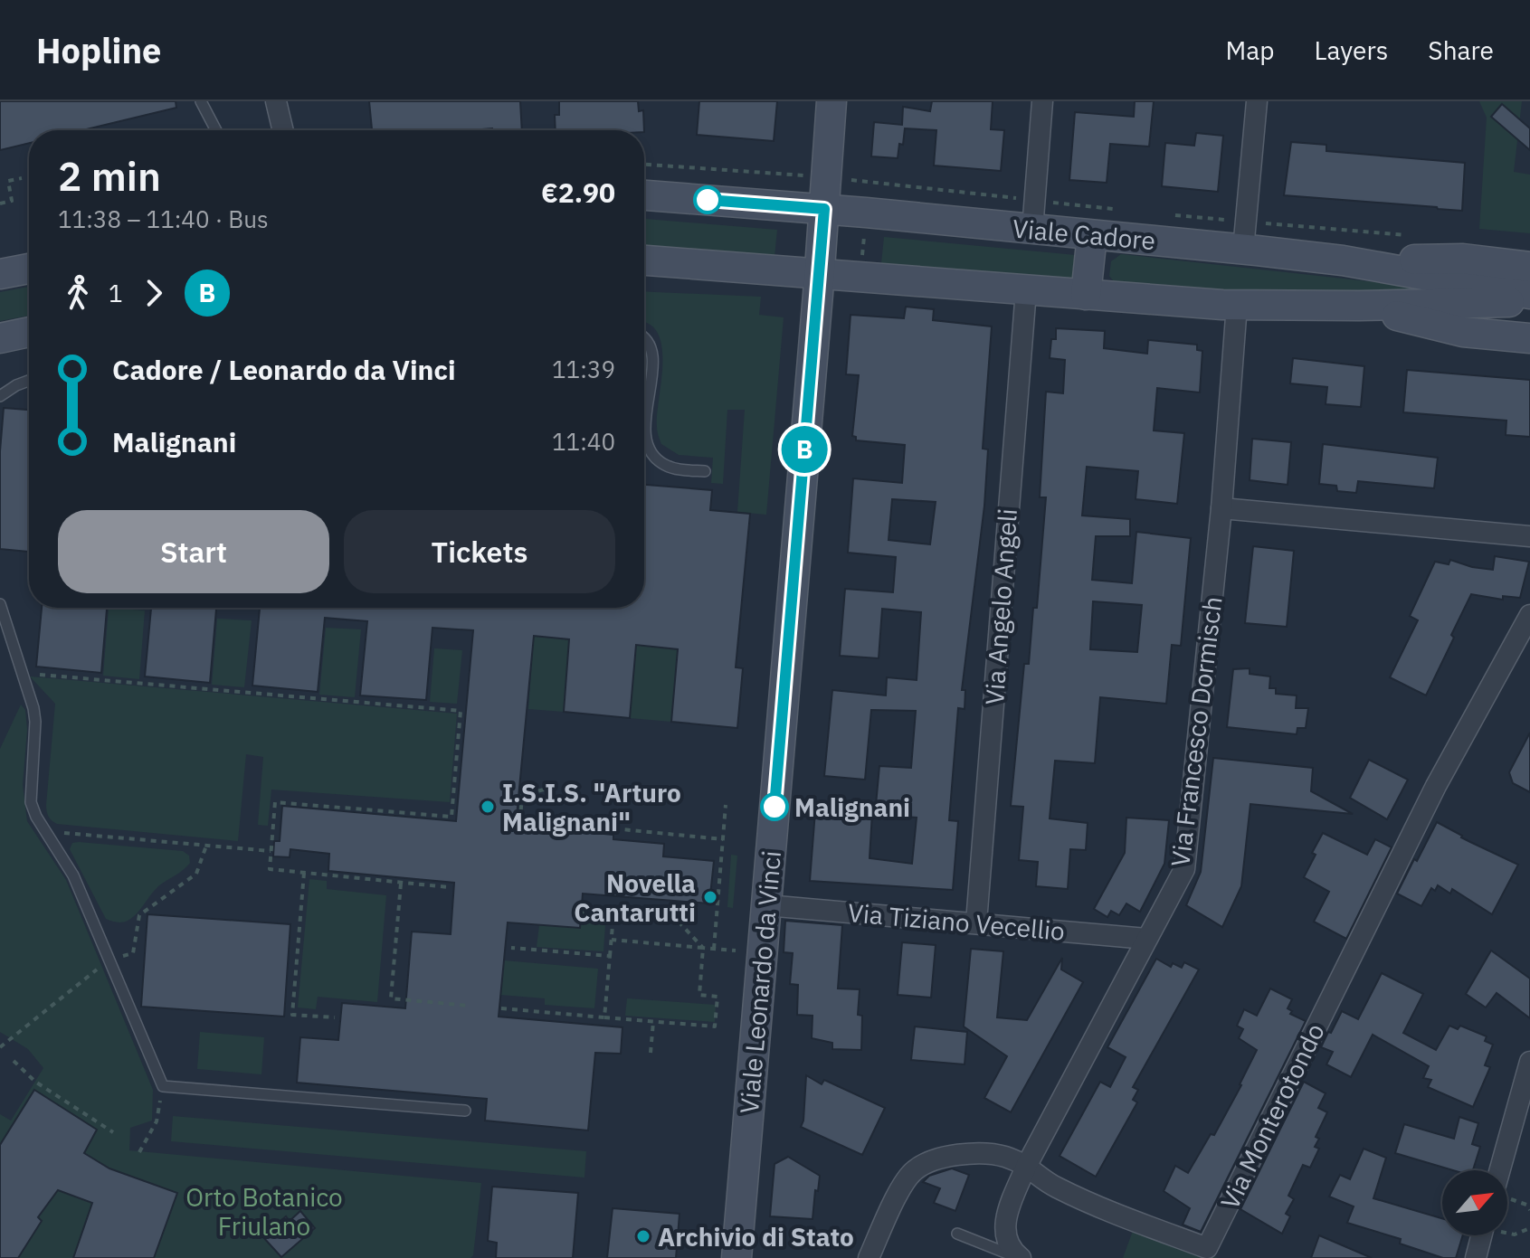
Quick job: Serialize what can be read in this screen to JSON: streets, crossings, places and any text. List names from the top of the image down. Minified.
{"streets":{"main road":["Viale Cadore","Viale Leonardo da Vinci"],"street":["Via Angelo Angeli","Via Francesco Dormisch","Via Tiziano Vecellio","Via Monterotondo"]},"crossings":[["Viale Cadore","Viale Leonardo da Vinci"],["Via Angelo Angeli","Via Tiziano Vecellio"],["Via Francesco Dormisch","Via Tiziano Vecellio"],["Via Francesco Dormisch","Via Monterotondo"],["Via Tiziano Vecellio","Viale Leonardo da Vinci"]],"parks":["Orto Botanico Friulano"],"places":["I.S.I.S. \"Arturo Malignani\"","Malignani","Novella Cantarutti","Archivio di Stato"],"lines":["bus line B"],"north":"top right","page":{"header":"Hopline","nav":["Map","Layers","Share"],"on_map":"B","heading":["2 min","11:38 – 11:40 · Bus","€2.90"],"legs":["1","B"],"list":[{"name":"Cadore / Leonardo da Vinci","value":"11:39"},{"name":"Malignani","value":"11:40"}],"buttons":["Start","Tickets"]}}
